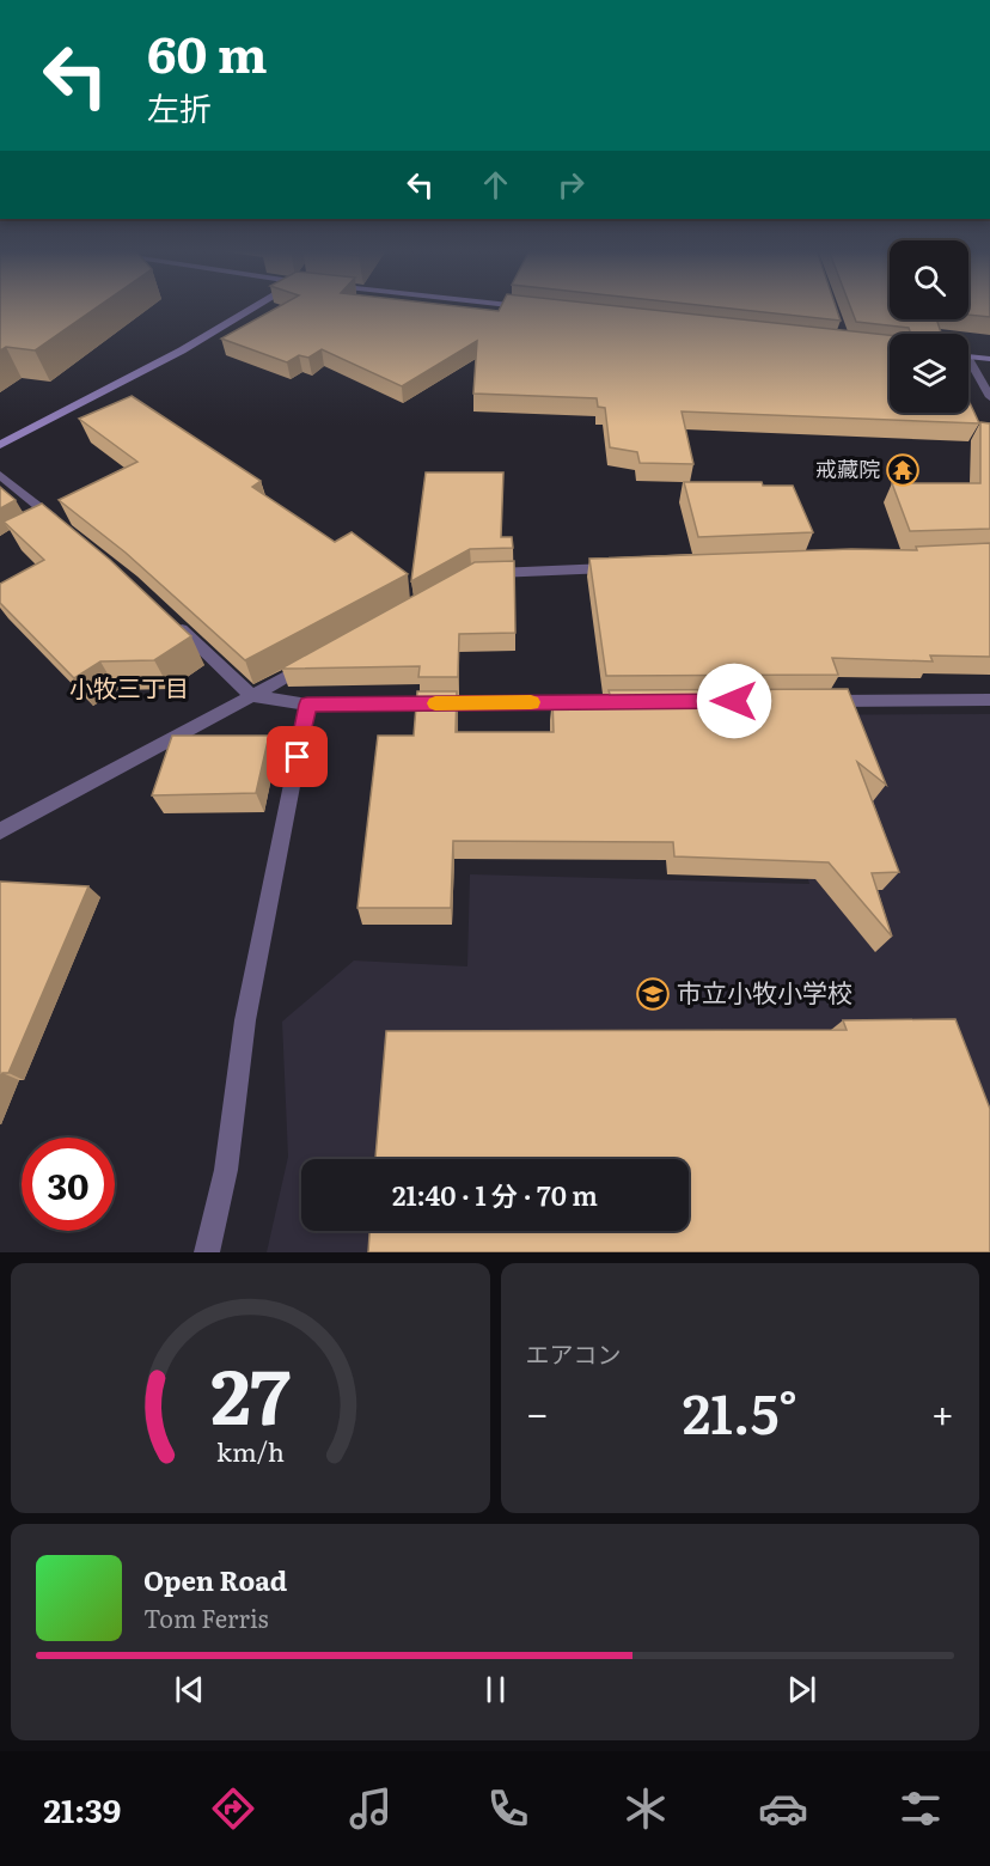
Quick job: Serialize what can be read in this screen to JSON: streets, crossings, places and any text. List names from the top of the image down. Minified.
{"districts":["小牧三丁目"],"places":{"temple":["戒藏院"],"school or university":["市立小牧小学校"]},"page":{"turn":["60 m","左折"],"limit":"30","trip":"21:40 · 1 分 · 70 m","tile":"エアコン","heat":["−","21.5°","+"],"song":["Open Road","Tom Ferris"],"tabs":"21:39","gauge":["27","km/h"]}}
